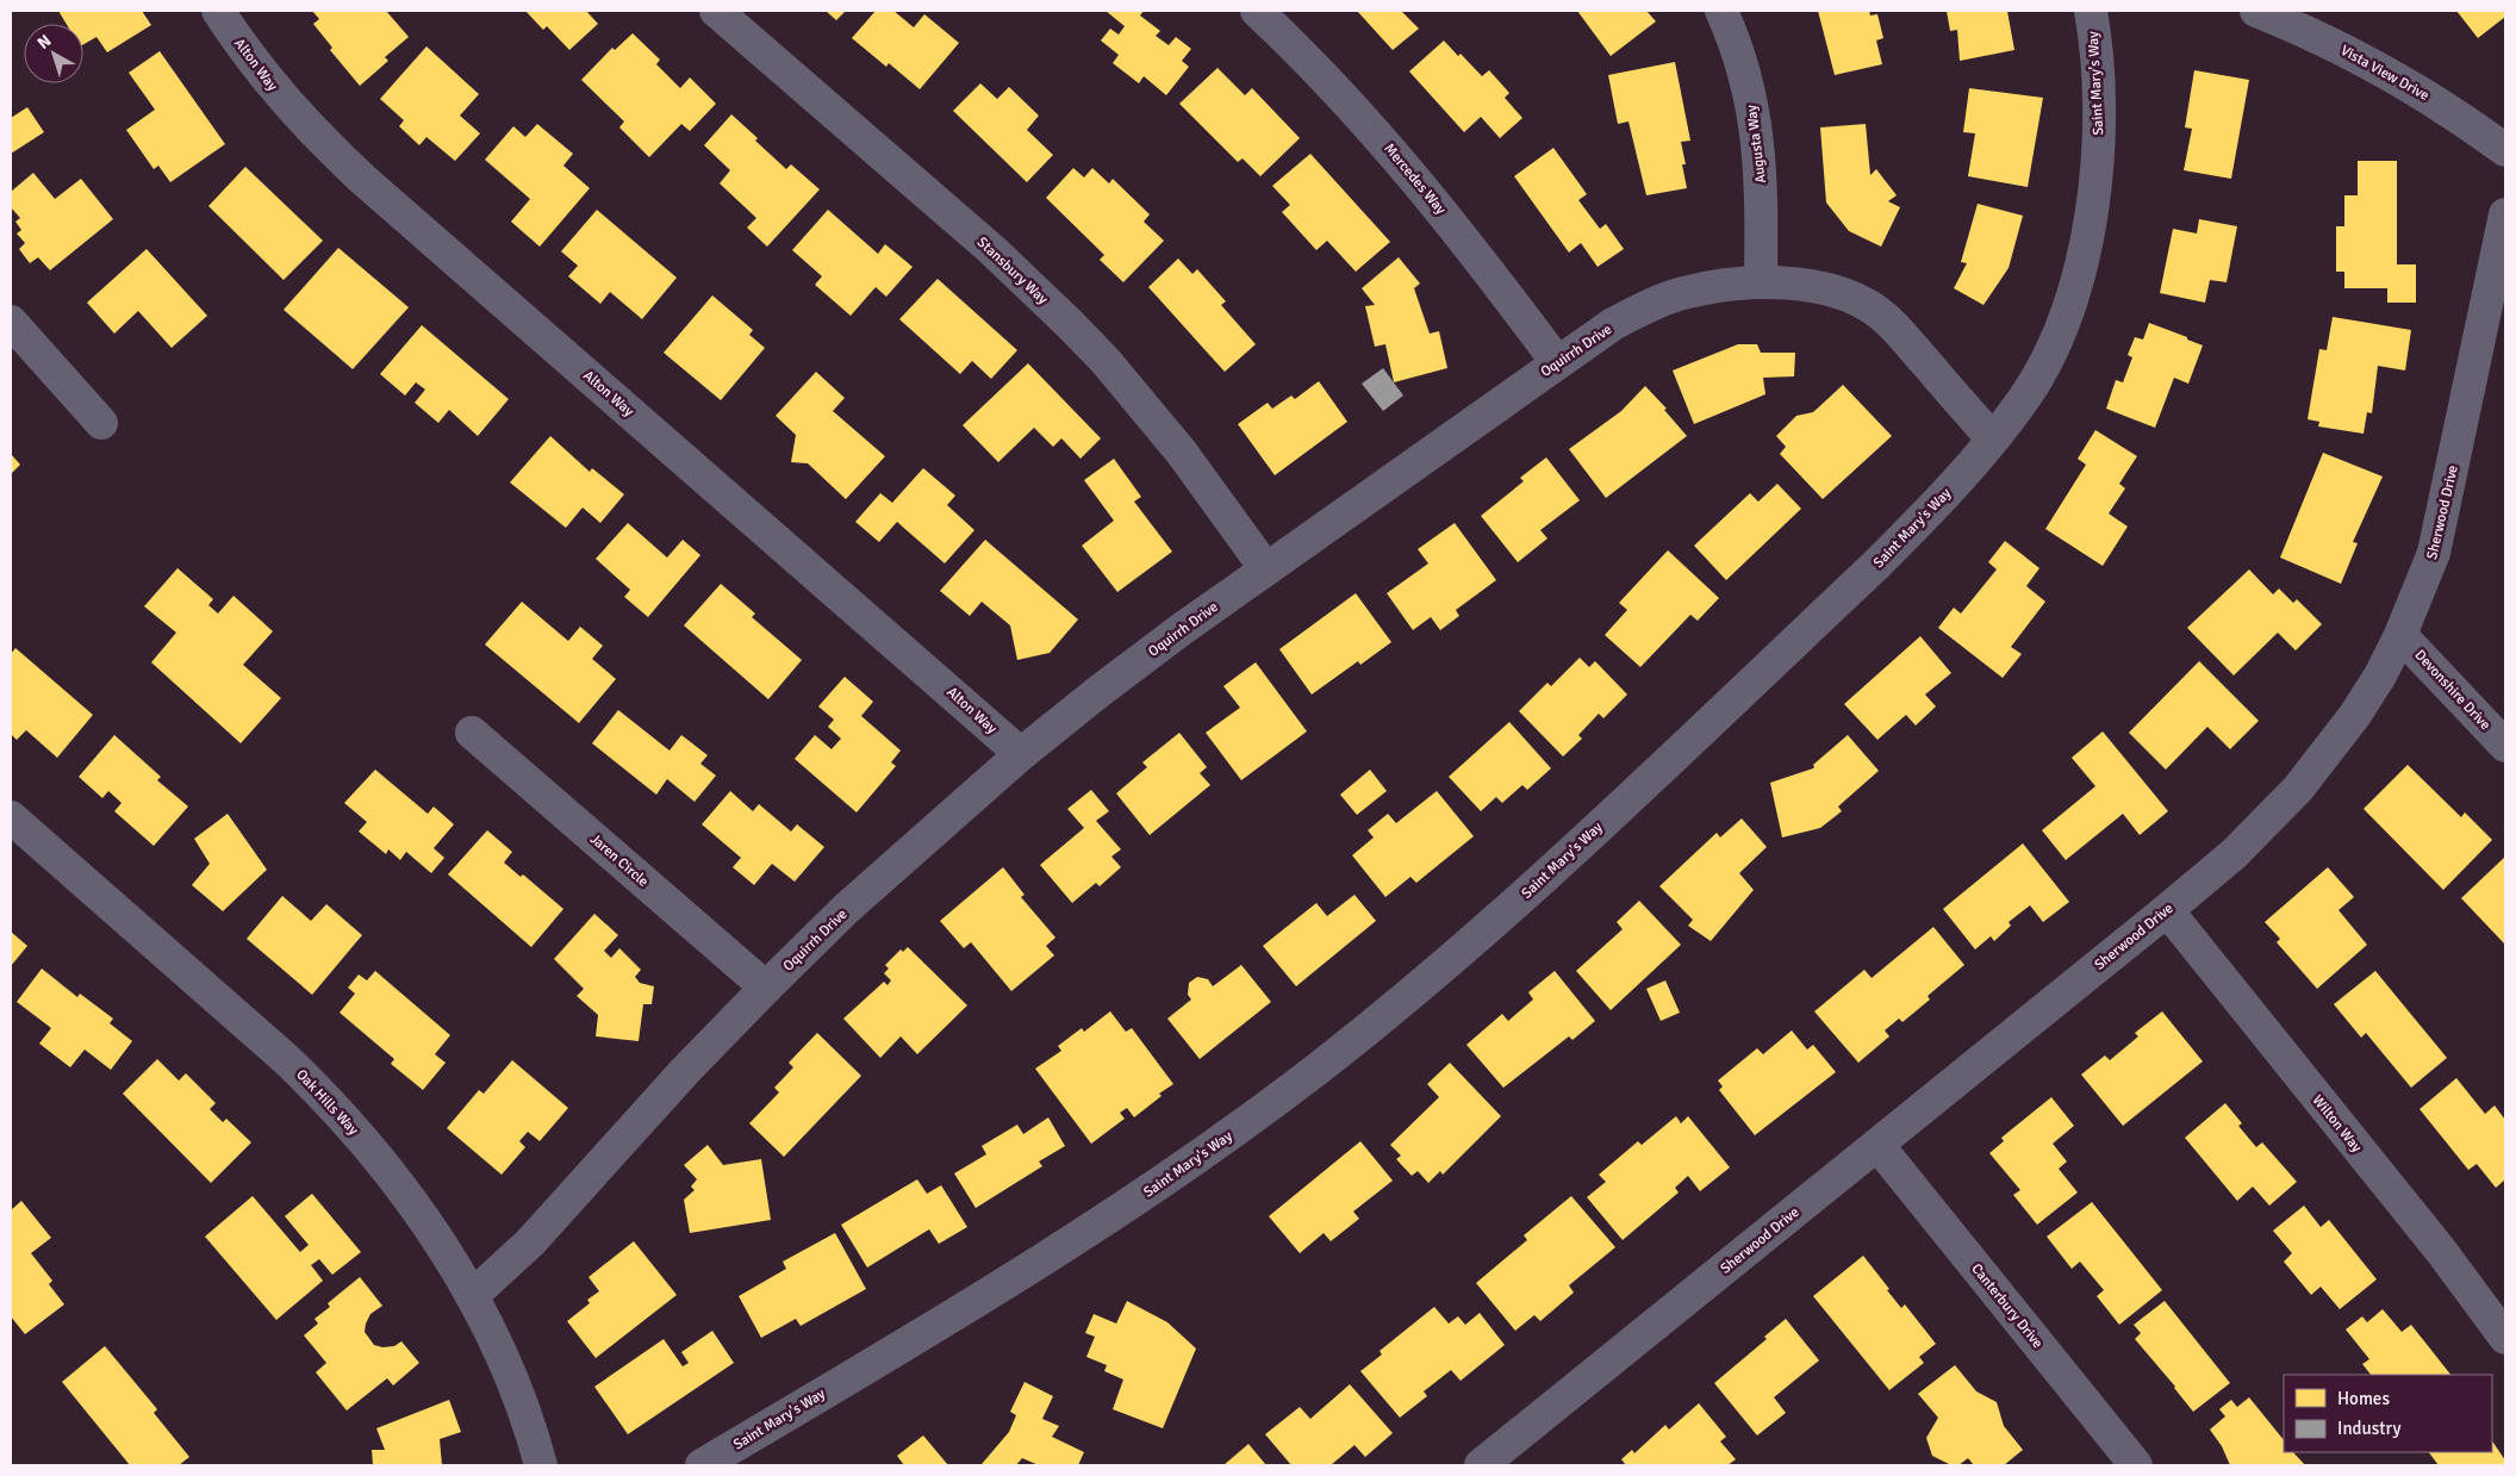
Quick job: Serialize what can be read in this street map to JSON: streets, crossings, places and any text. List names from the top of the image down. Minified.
{"streets":{"street":["Alton Way","Vista View Drive","Saint Mary's Way","Augusta Way","Mercedes Way","Stansbury Way","Oquirrh Drive","Sherwood Drive","Devonshire Drive","Jaren Circle","Oak Hills Way","Wilton Way","Canterbury Drive"]},"crossings":[["Alton Way","Oquirrh Drive"],["Saint Mary's Way","Oquirrh Drive"],["Augusta Way","Oquirrh Drive"],["Mercedes Way","Oquirrh Drive"],["Stansbury Way","Oquirrh Drive"],["Oquirrh Drive","Jaren Circle"],["Oquirrh Drive","Oak Hills Way"],["Sherwood Drive","Devonshire Drive"],["Sherwood Drive","Wilton Way"],["Sherwood Drive","Canterbury Drive"]],"legend":["Homes","Industry"],"north":"top left"}
